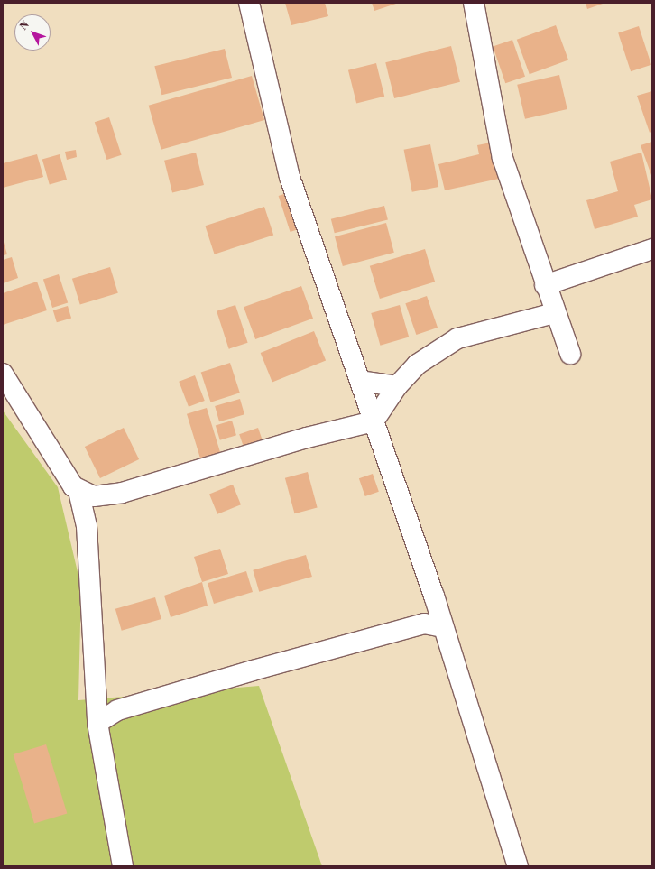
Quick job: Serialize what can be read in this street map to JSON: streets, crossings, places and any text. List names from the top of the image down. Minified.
{"north":"top left"}
